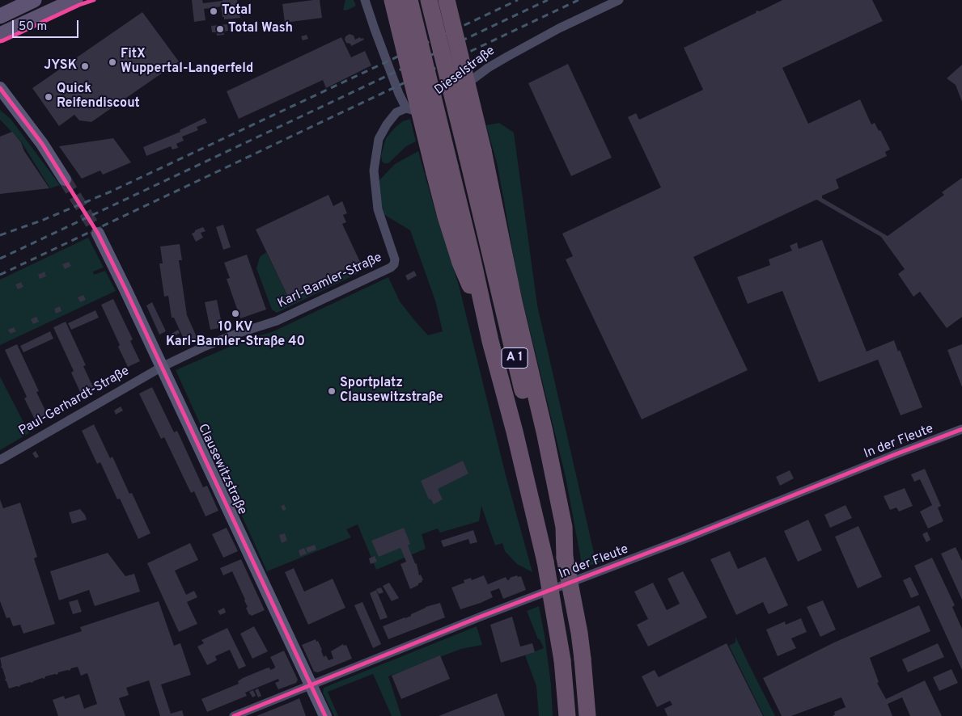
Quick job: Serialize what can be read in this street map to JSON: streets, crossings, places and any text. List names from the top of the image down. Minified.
{"streets":{"highway":["A 1"],"street":["Dieselstraße","Karl-Bamler-Straße","Paul-Gerhardt-Straße","In der Fleute","Clausewitzstraße"]},"crossings":[["Dieselstraße","Karl-Bamler-Straße"],["Karl-Bamler-Straße","Paul-Gerhardt-Straße"],["Karl-Bamler-Straße","Clausewitzstraße"],["Paul-Gerhardt-Straße","Clausewitzstraße"],["In der Fleute","Clausewitzstraße"]],"places":["Total","Total Wash","FitX Wuppertal-Langerfeld","JYSK","Quick Reifendiscout","10 KV Karl-Bamler-Straße 40","Sportplatz Clausewitzstraße"],"scale_bar":"50 m"}
